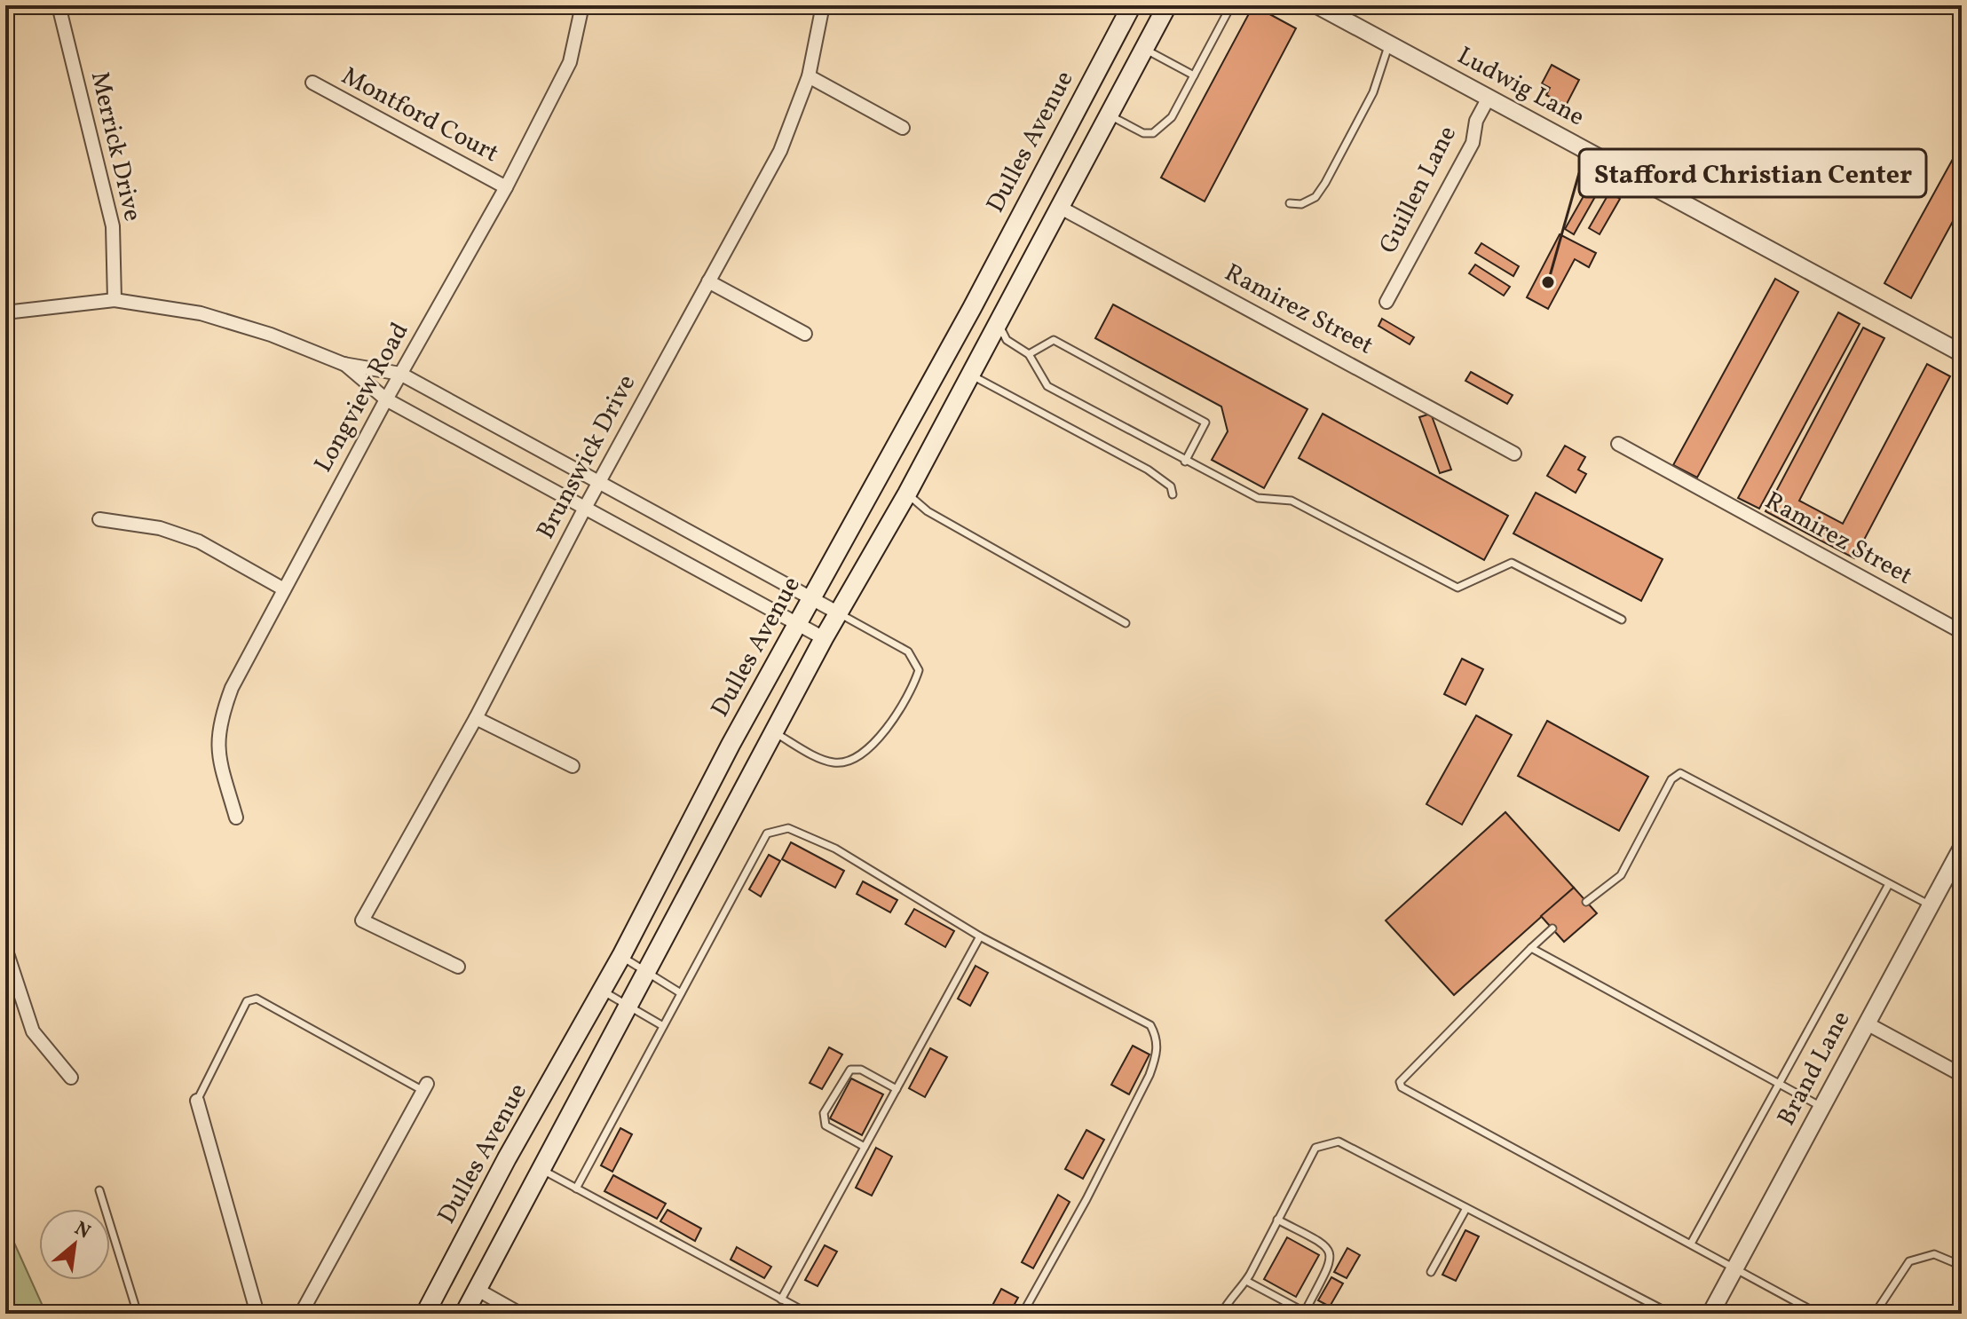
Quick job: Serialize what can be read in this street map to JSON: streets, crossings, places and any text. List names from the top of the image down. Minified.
{"streets":{"main road":["Dulles Avenue"],"street":["Ludwig Lane","Montford Court","Merrick Drive","Guillen Lane","Ramirez Street","Longview Road","Brunswick Drive","Brand Lane"]},"crossings":[["Ludwig Lane","Guillen Lane"],["Montford Court","Longview Road"]],"places":["Stafford Christian Center"],"north":"top right"}
